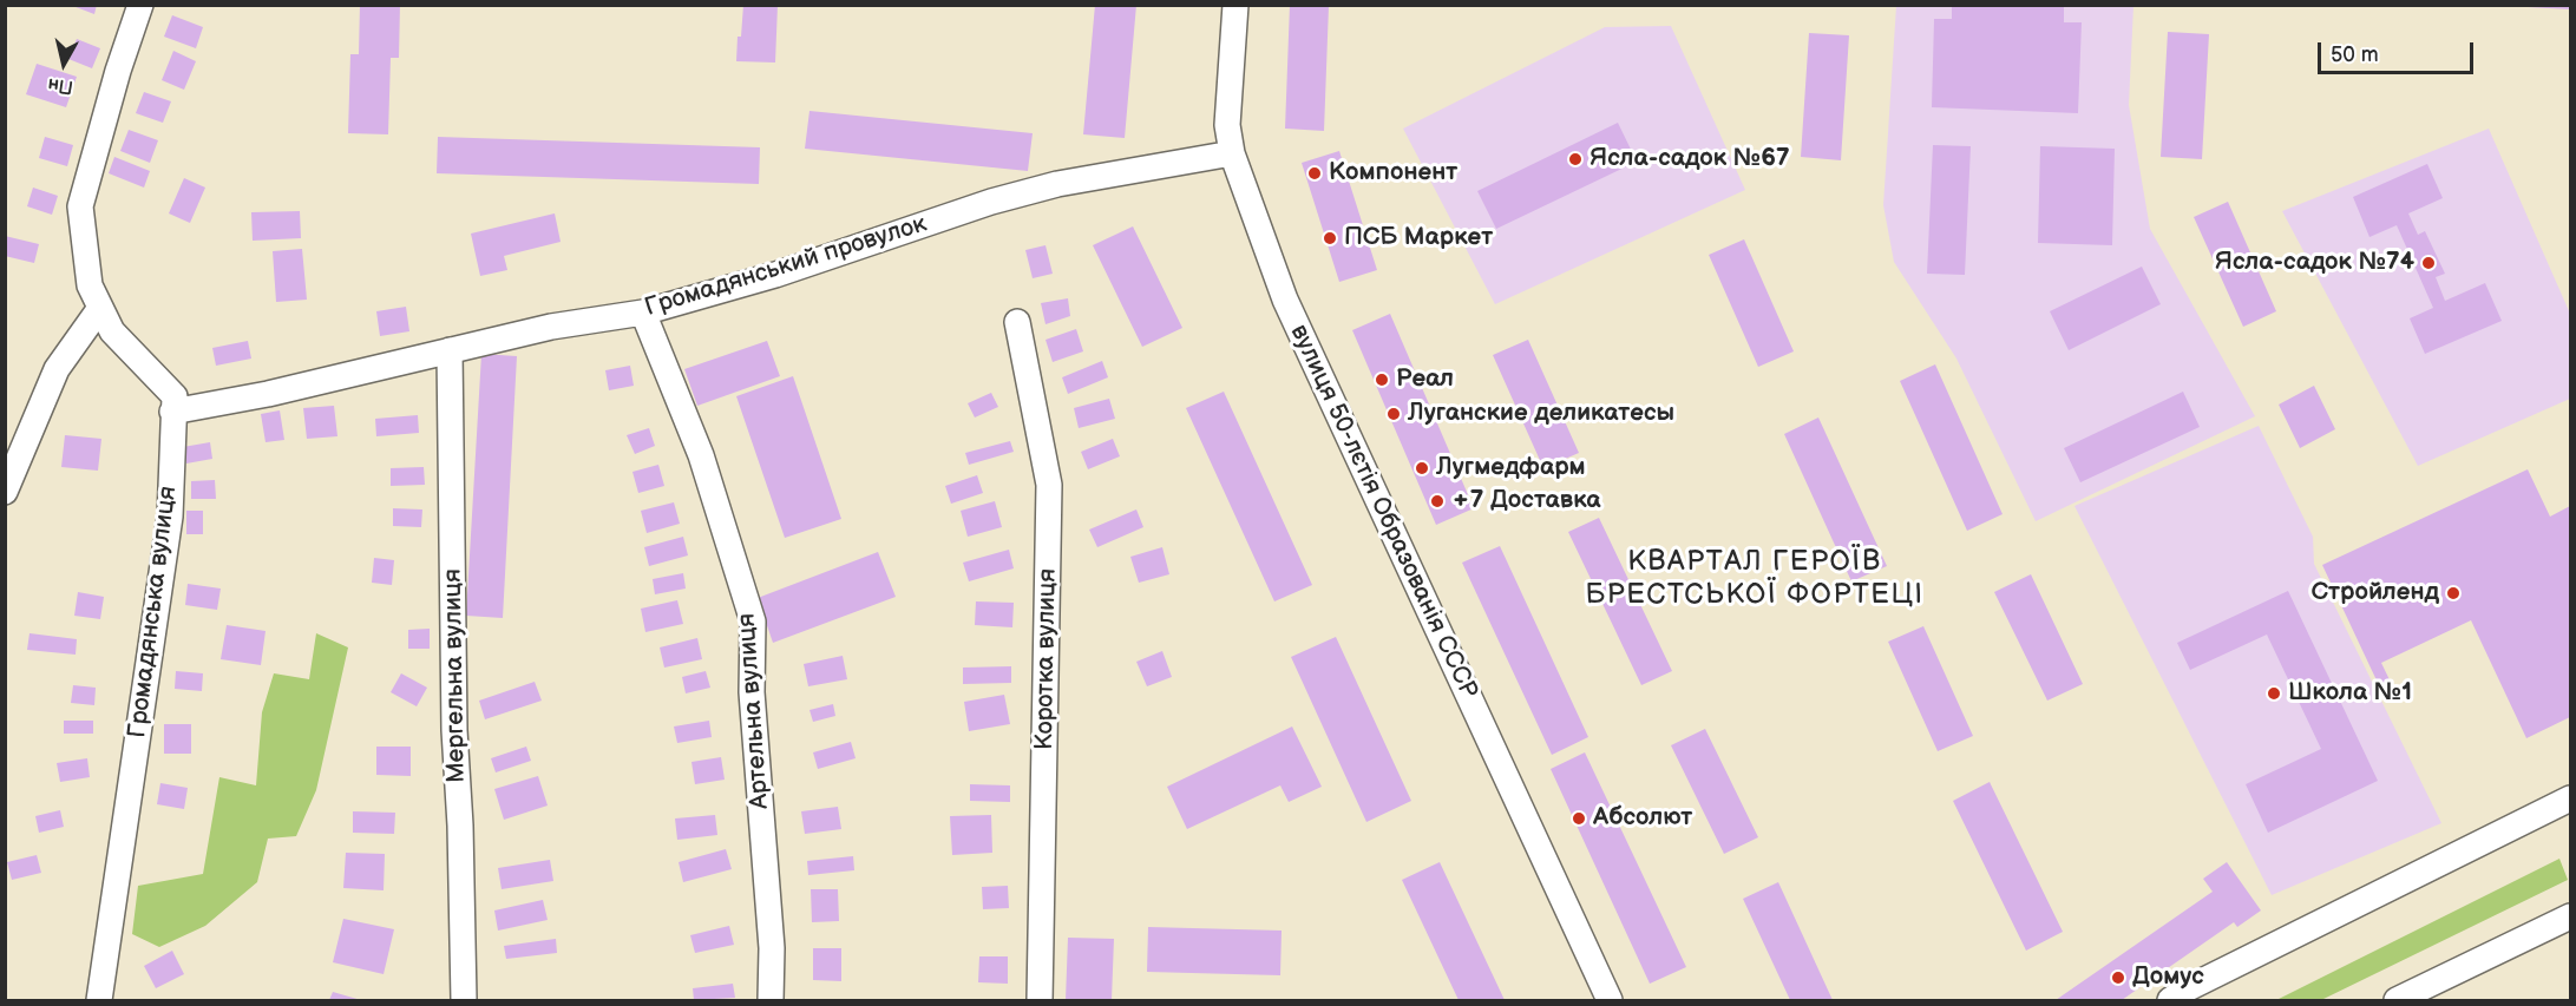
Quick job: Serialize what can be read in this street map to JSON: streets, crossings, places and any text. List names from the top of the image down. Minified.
{"streets":{"street":["Громадянський провулок","вулиця 50-лєтія Образованія СССР","Громадянська вулиця","Коротка вулиця","Мергельна вулиця","Артельна вулиця"]},"crossings":[["Громадянський провулок","вулиця 50-лєтія Образованія СССР"],["Громадянський провулок","Громадянська вулиця"],["Громадянський провулок","Мергельна вулиця"],["Громадянський провулок","Артельна вулиця"]],"districts":["КВАРТАЛ ГЕРОЇВ БРЕСТСЬКОЇ ФОРТЕЦІ"],"places":["Ясла-садок №67","Компонент","ПСБ Маркет","Ясла-садок №74","Реал","Луганские деликатесы","Лугмедфарм","+7 Доставка","Стройленд","Школа №1","Абсолют","Домус"],"scale_bar":"50 m","north":"bottom"}
